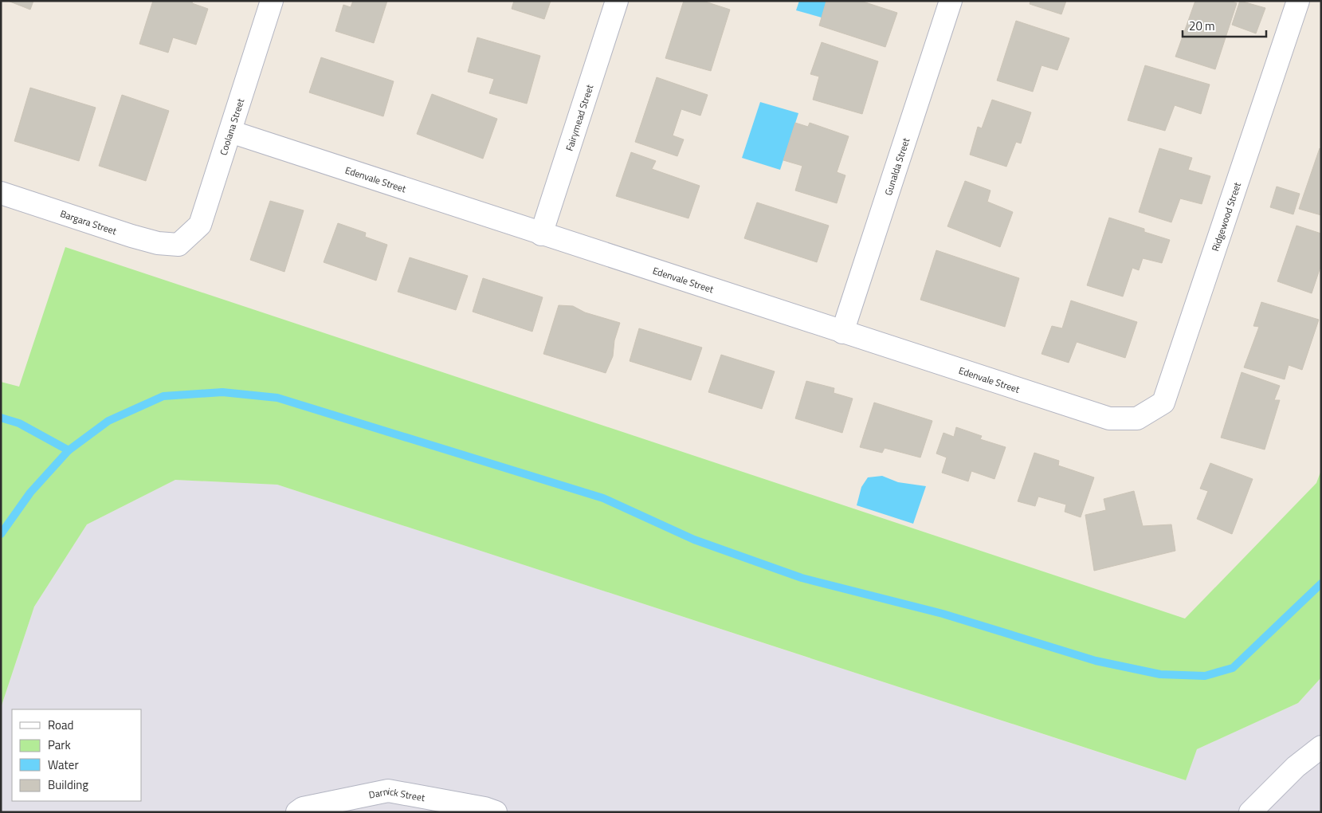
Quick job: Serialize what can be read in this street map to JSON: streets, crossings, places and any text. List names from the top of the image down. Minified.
{"streets":{"street":["Fairymead Street","Coolana Street","Gunalda Street","Edenvale Street","Ridgewood Street","Bargara Street","Darnick Street"]},"crossings":[["Fairymead Street","Edenvale Street"],["Coolana Street","Edenvale Street"],["Coolana Street","Bargara Street"],["Gunalda Street","Edenvale Street"],["Edenvale Street","Ridgewood Street"]],"legend":["Road","Park","Water","Building"],"scale_bar":"20 m"}
